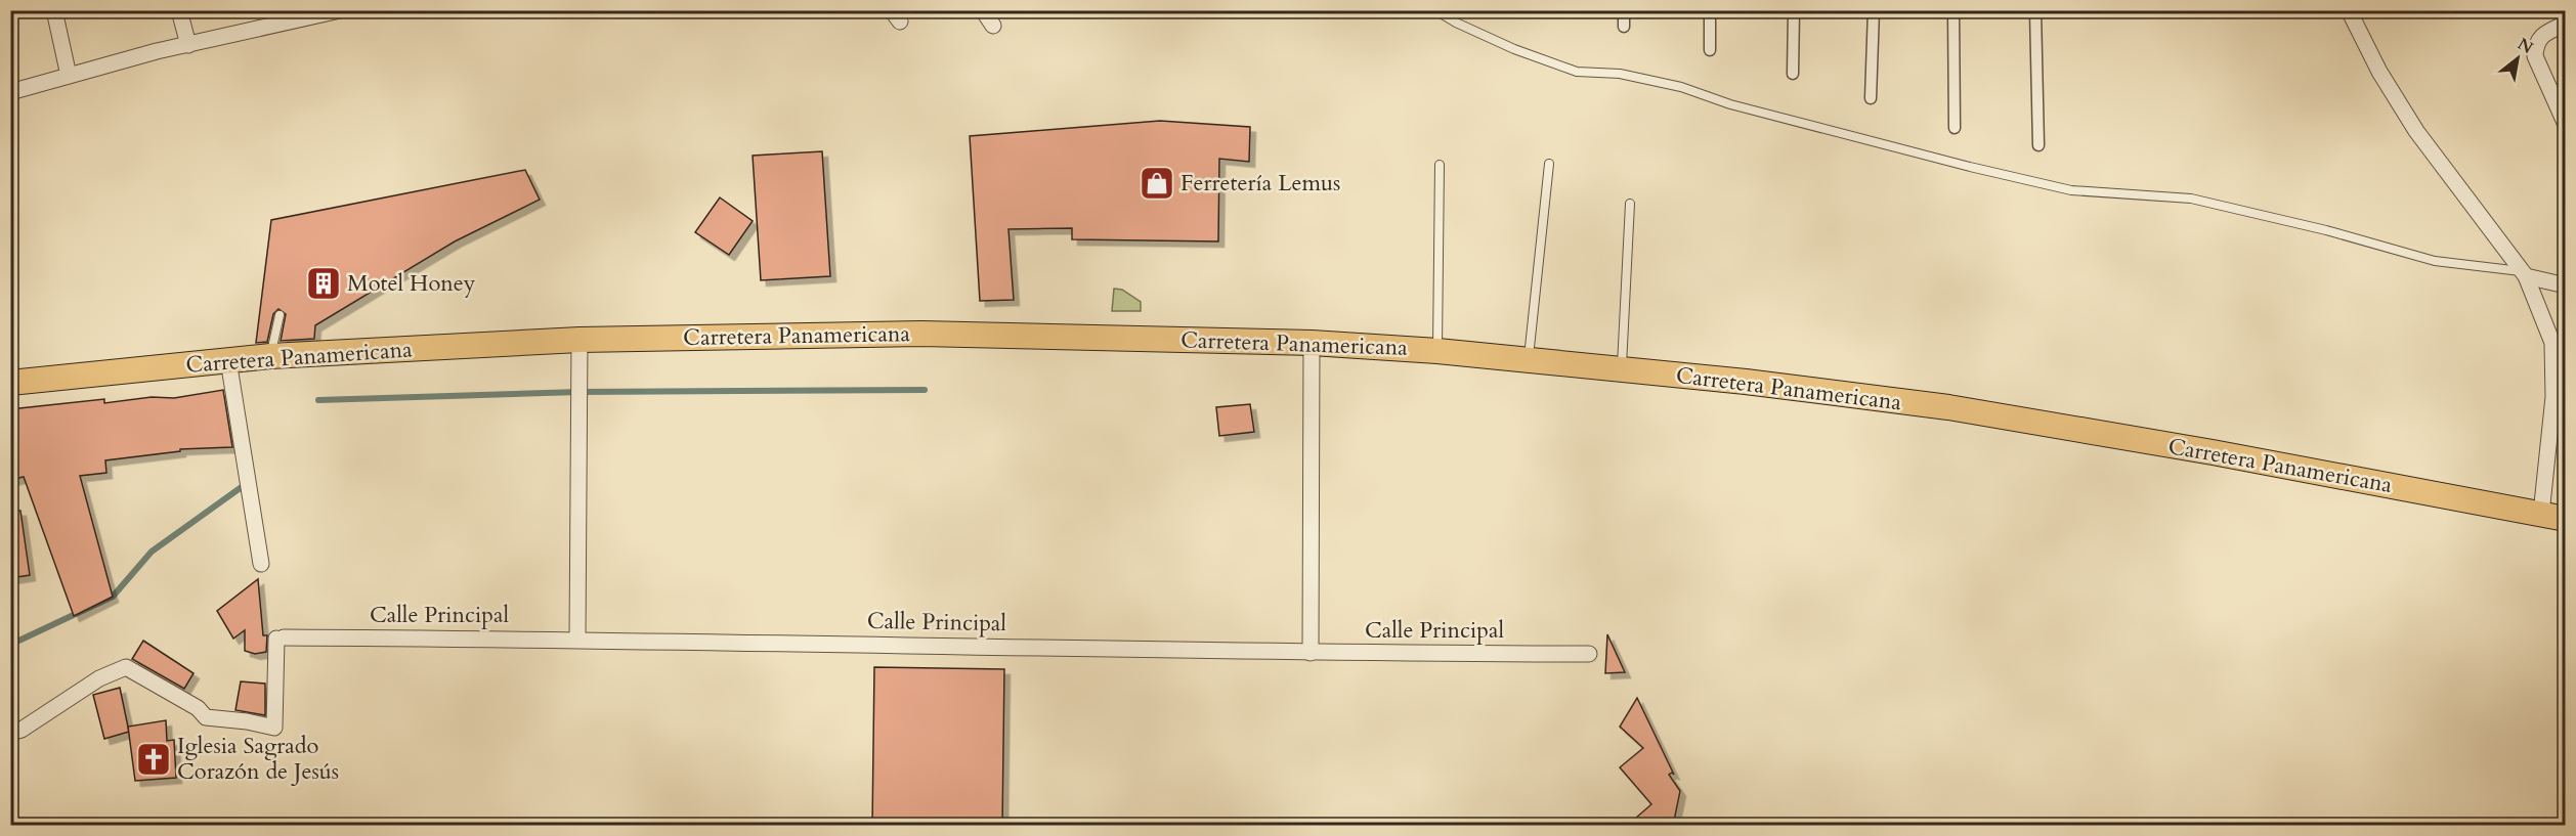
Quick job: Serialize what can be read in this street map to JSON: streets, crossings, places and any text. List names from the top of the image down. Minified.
{"streets":{"highway":["Carretera Panamericana"],"street":["Calle Principal"]},"places":{"shop":["Ferretería Lemus"],"building":["Motel Honey"],"church":["Iglesia Sagrado Corazón de Jesús"]},"north":"top right"}
